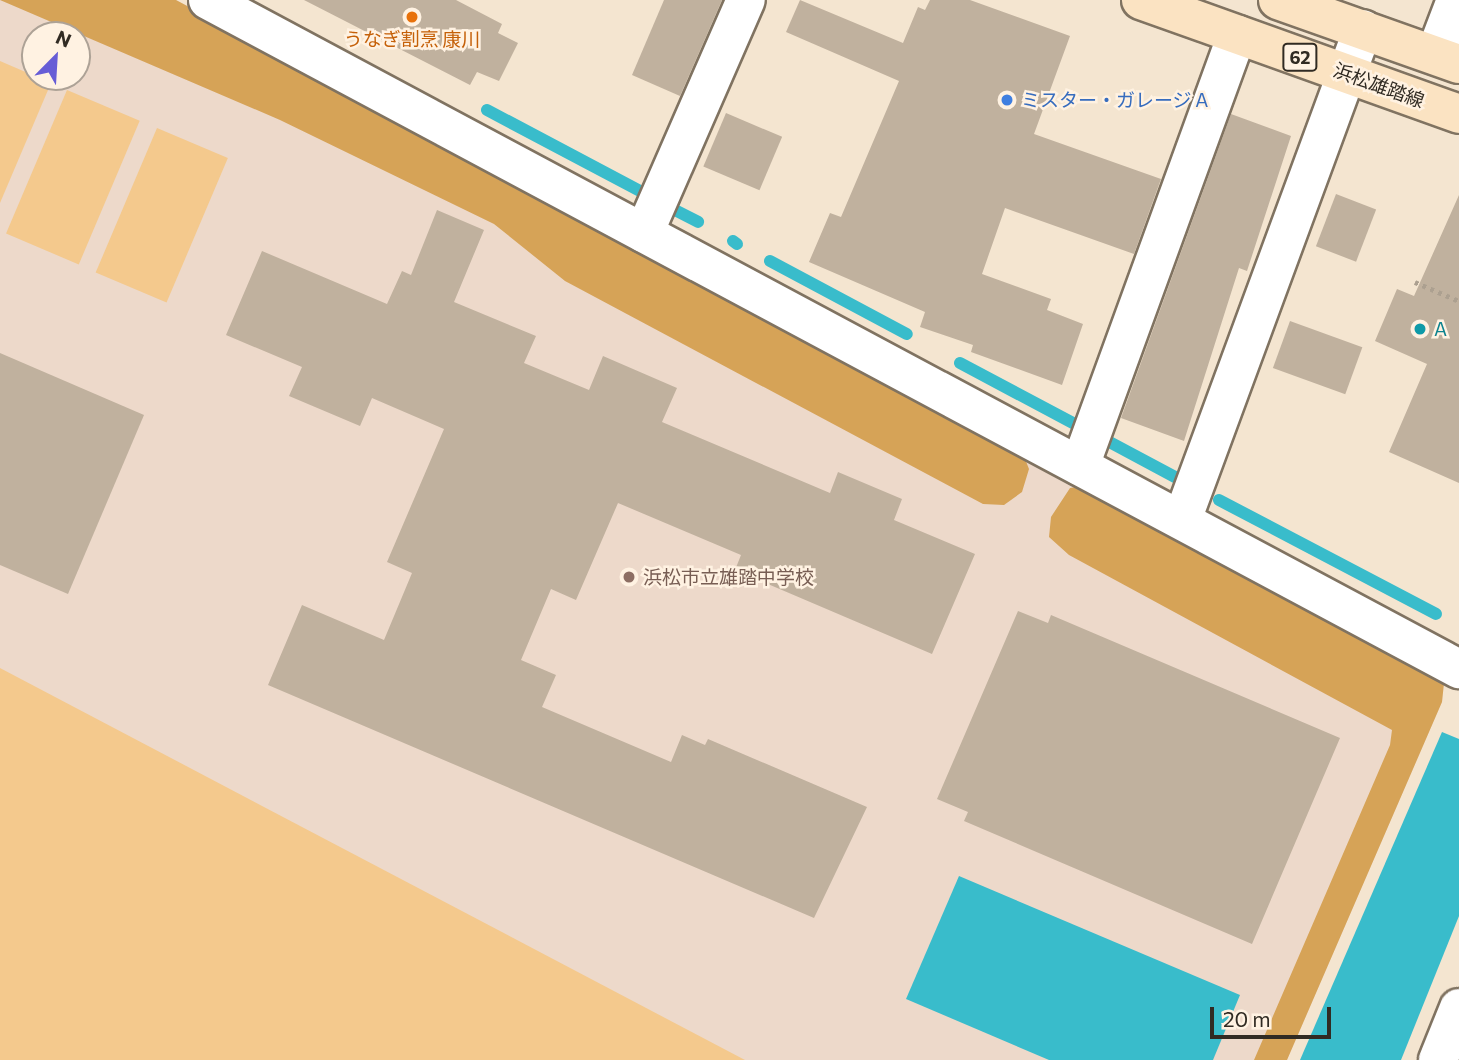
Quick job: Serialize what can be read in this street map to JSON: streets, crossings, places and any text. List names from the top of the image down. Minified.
{"streets":{"main road":["62","浜松雄踏線"]},"places":["うなぎ割烹 康川","ミスター・ガレージ A","A","浜松市立雄踏中学校"],"scale_bar":"20 m","north":"top right"}
